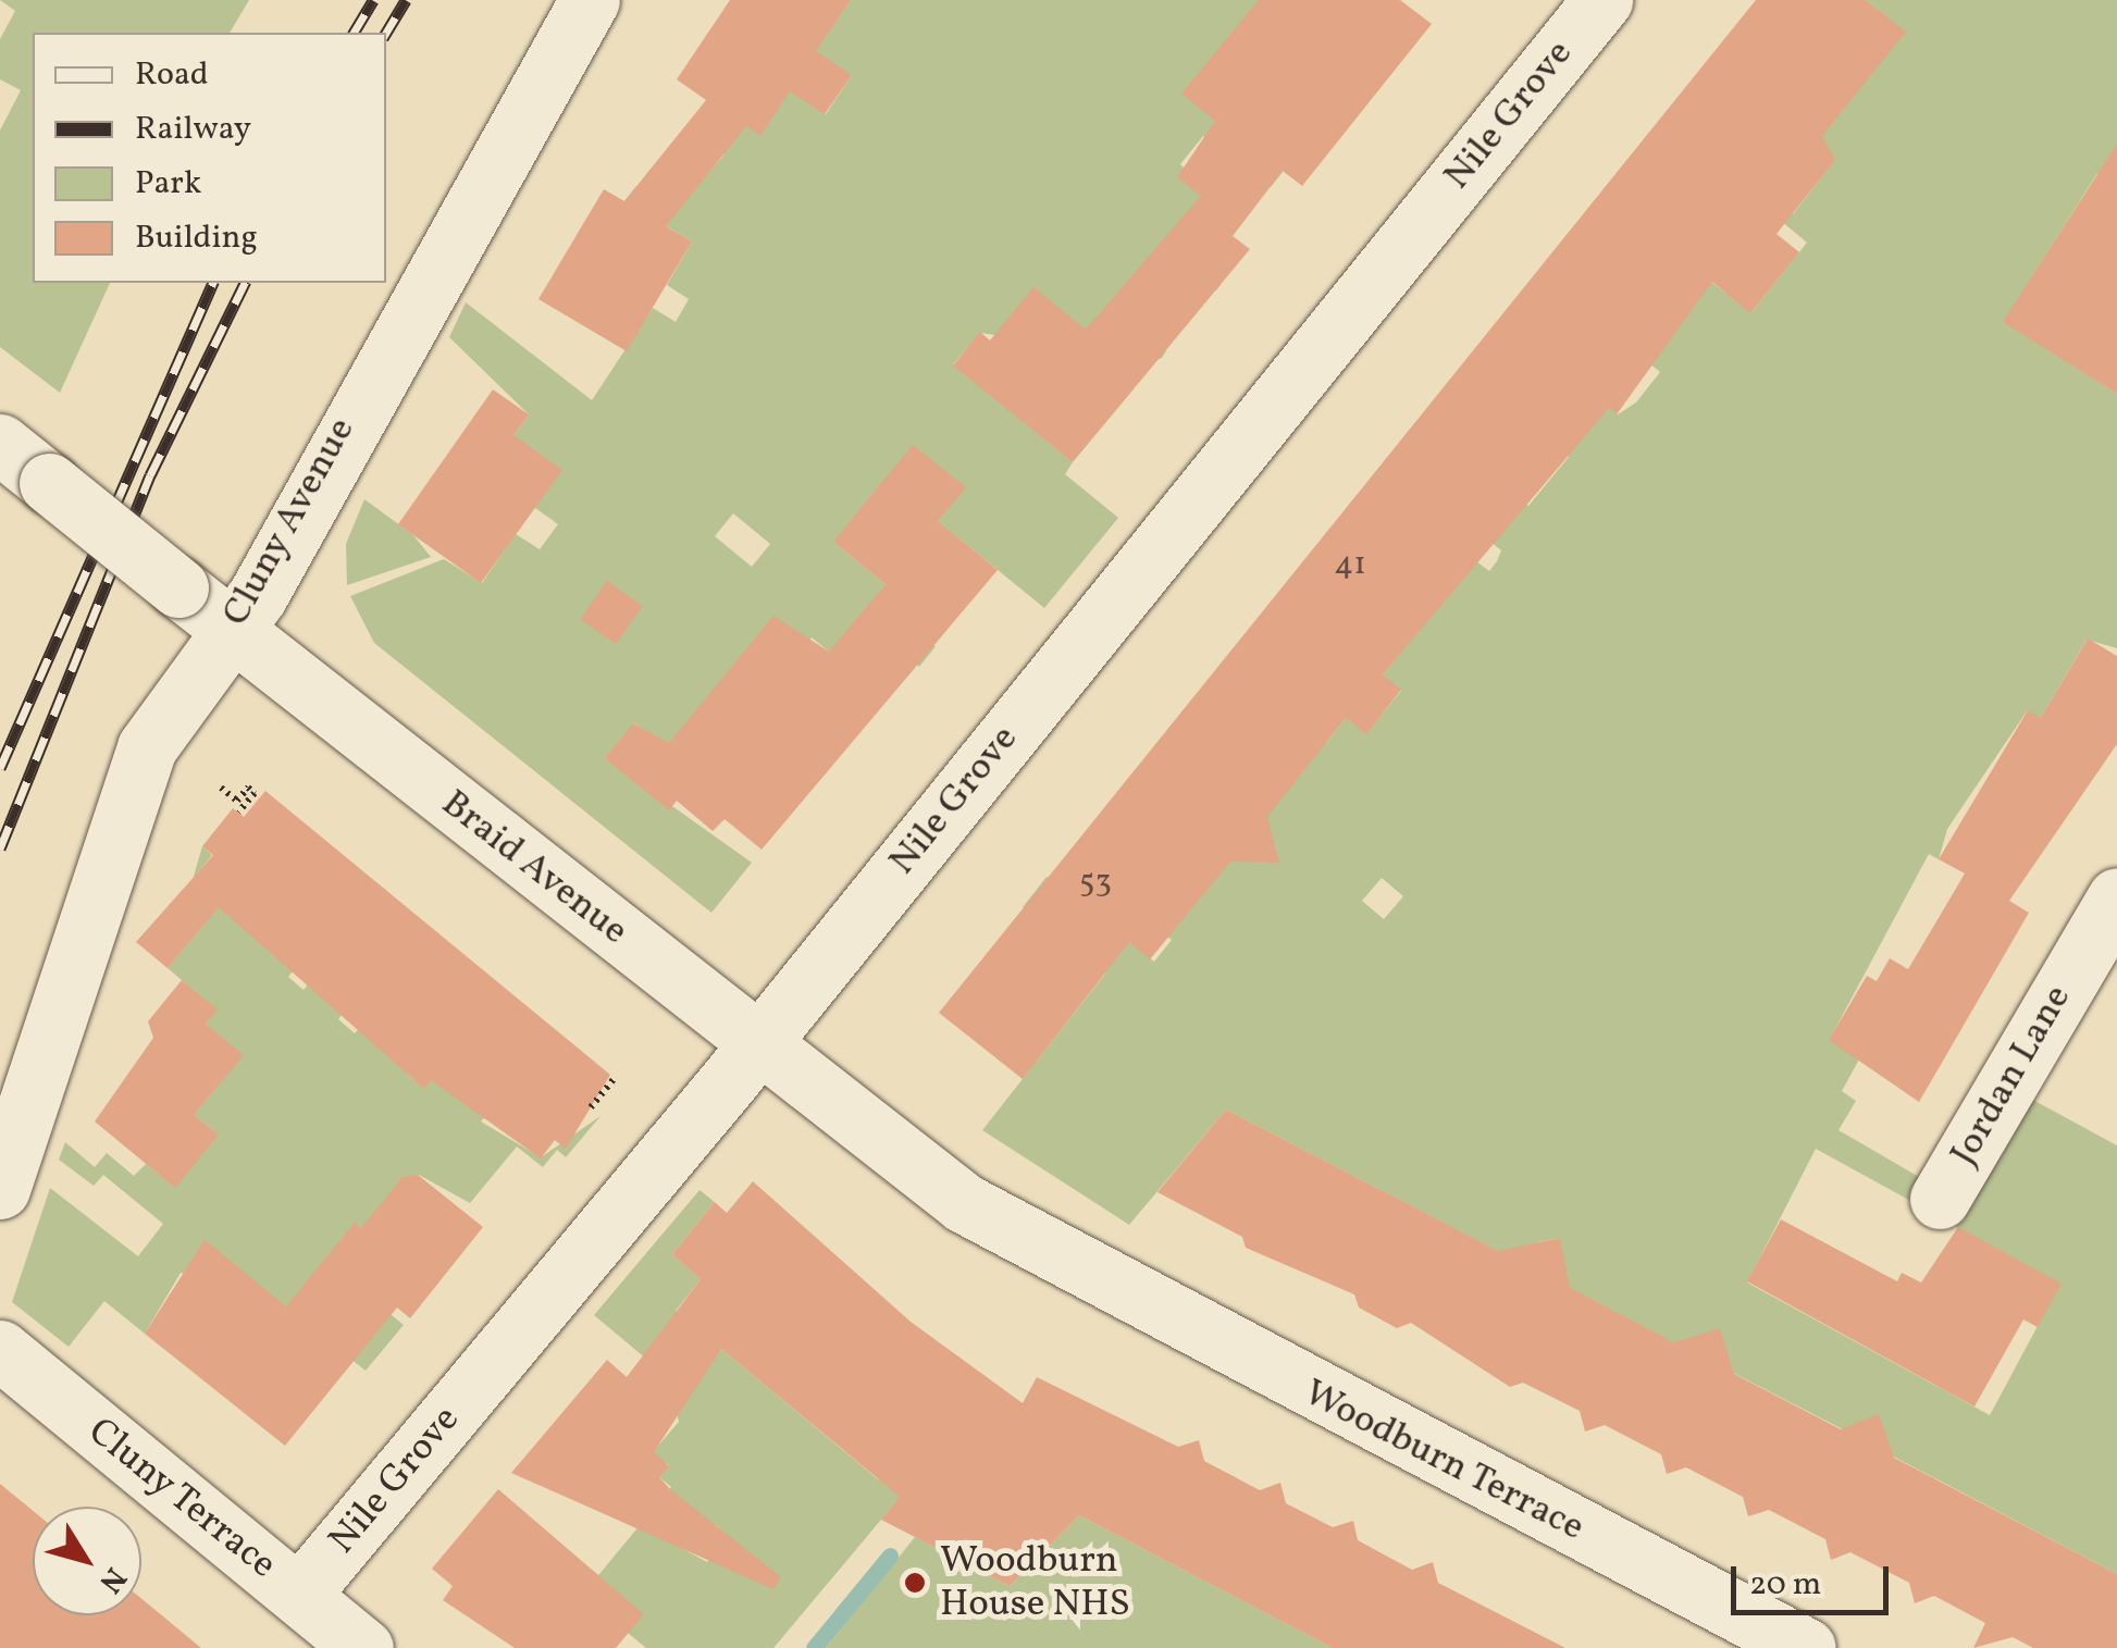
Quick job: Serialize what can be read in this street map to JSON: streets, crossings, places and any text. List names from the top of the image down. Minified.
{"streets":{"street":["Nile Grove","Cluny Avenue","Braid Avenue","Jordan Lane","Woodburn Terrace","Cluny Terrace"]},"crossings":[["Nile Grove","Braid Avenue"],["Nile Grove","Cluny Terrace"],["Cluny Avenue","Braid Avenue"],["Braid Avenue","Woodburn Terrace"]],"places":["Woodburn House NHS"],"house_numbers":["41","53"],"legend":["Road","Railway","Park","Building"],"scale_bar":"20 m","north":"bottom right"}
